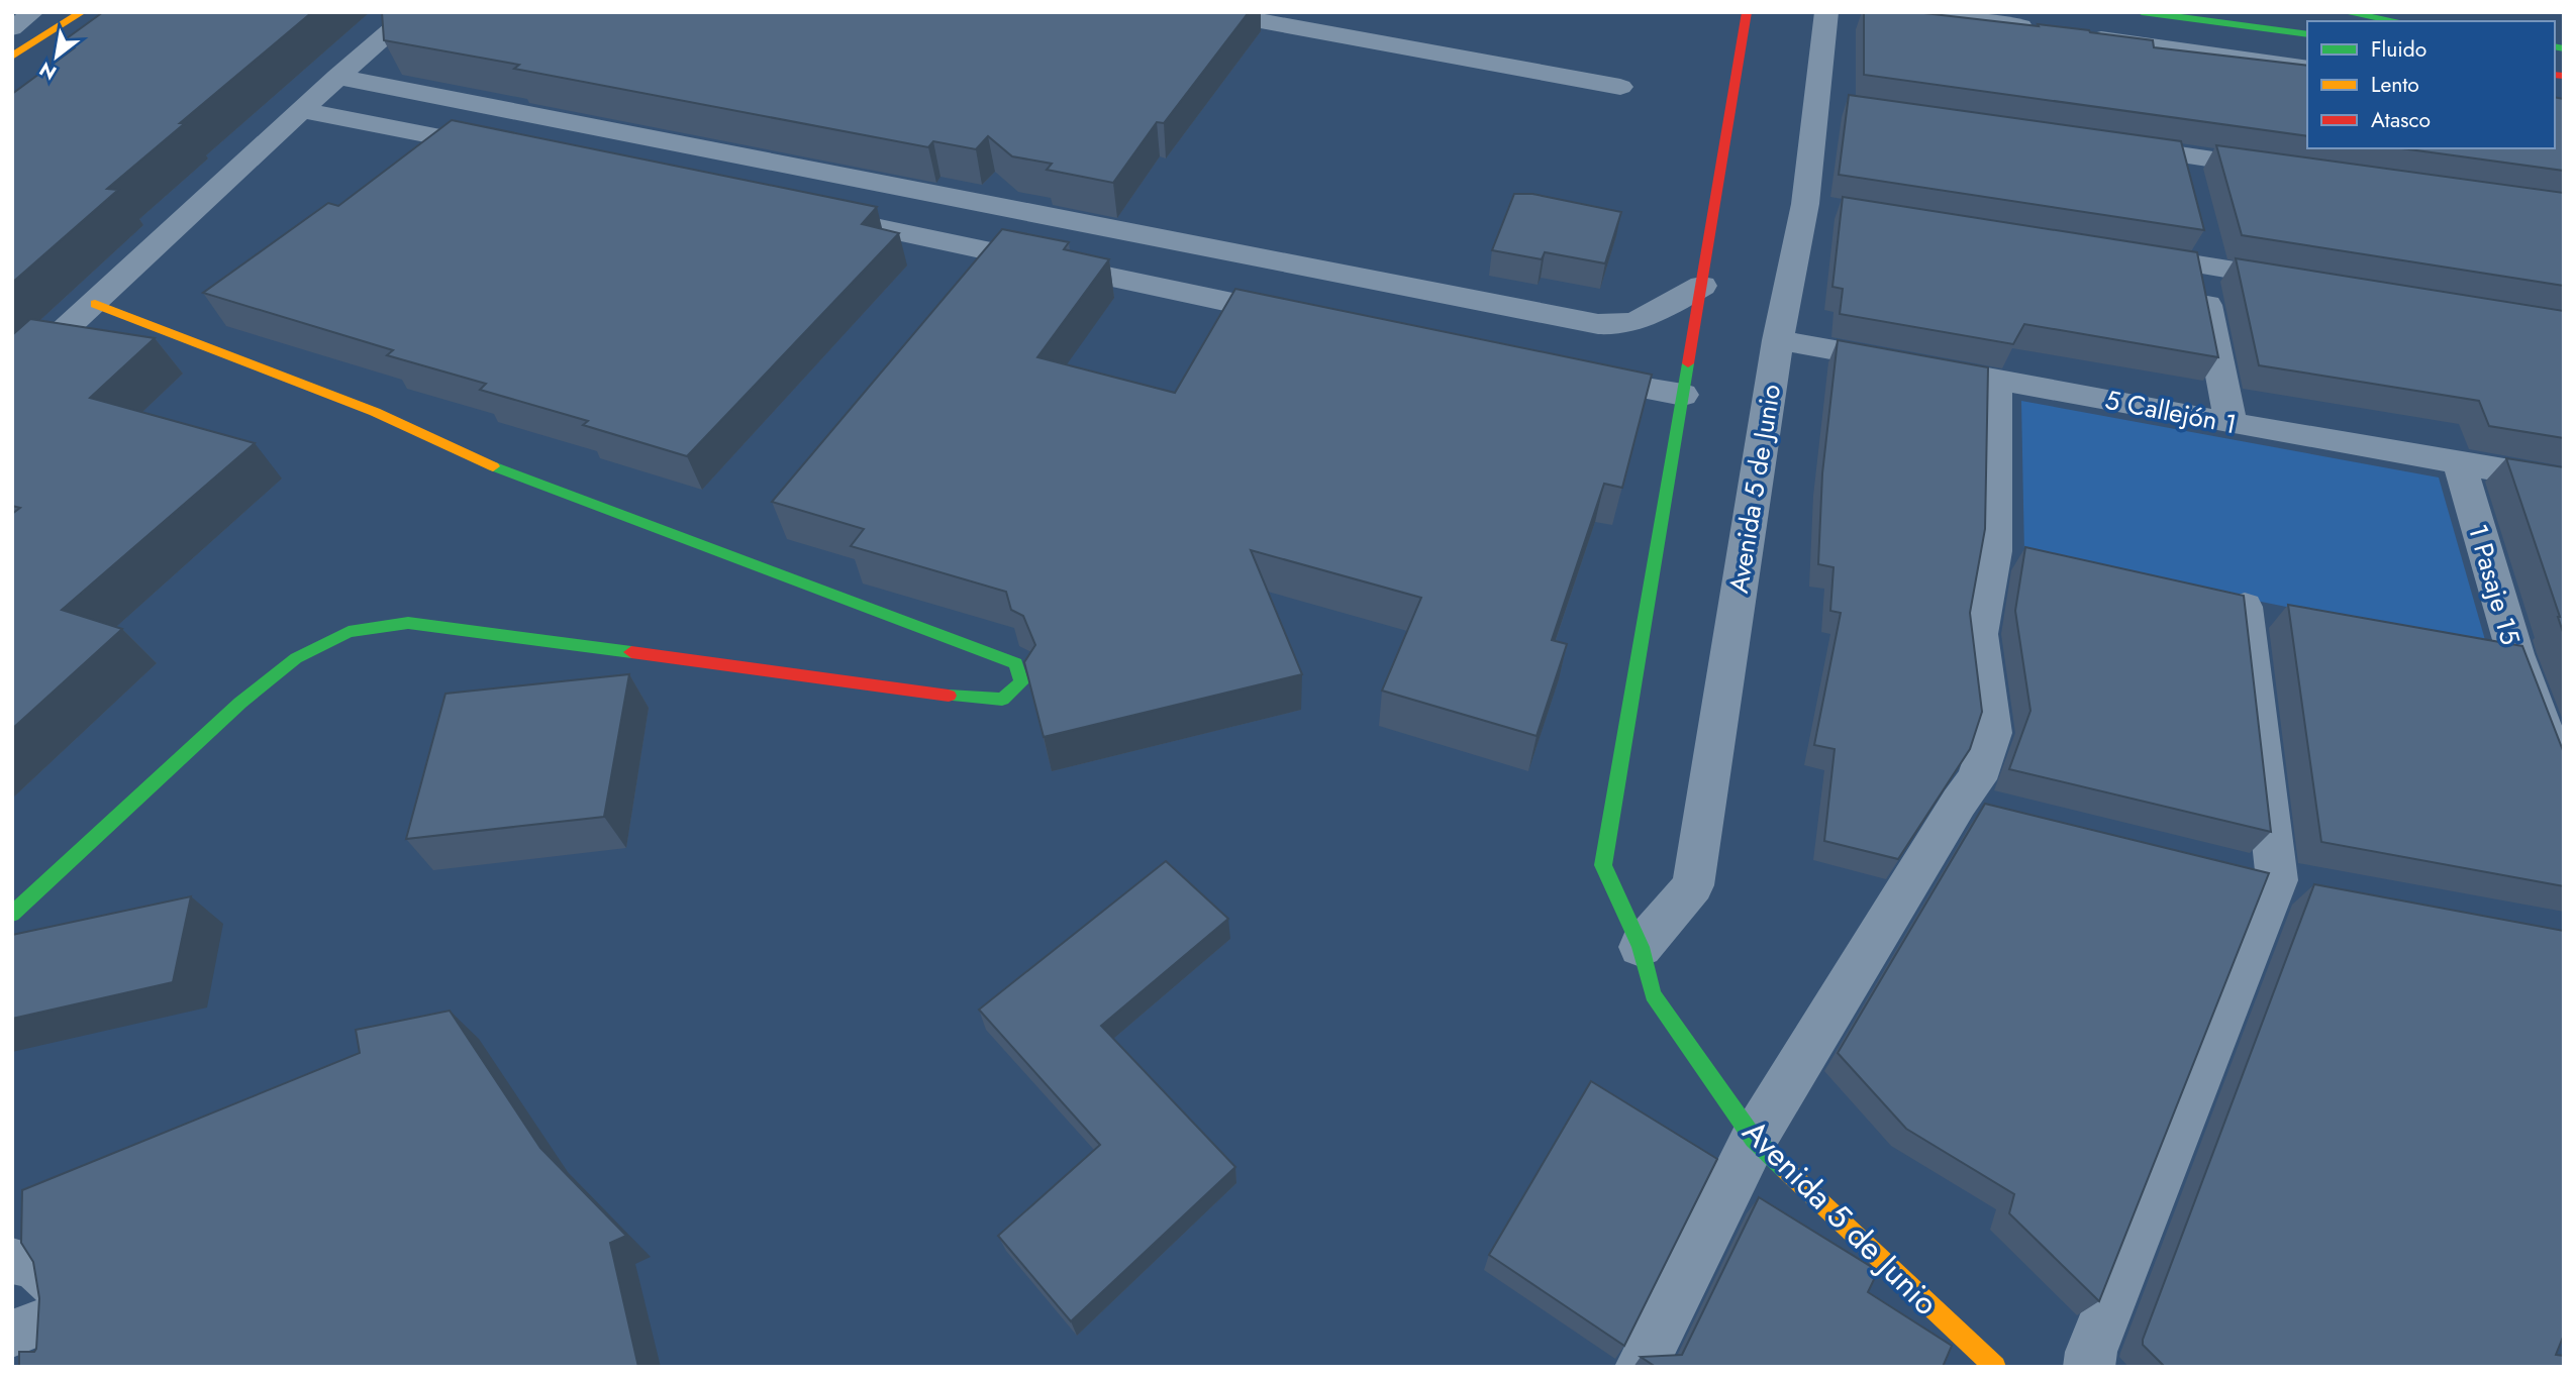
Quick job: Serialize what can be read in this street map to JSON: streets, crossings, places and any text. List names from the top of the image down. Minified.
{"streets":{"street":["5 Callejón 1","Avenida 5 de Junio","1 Pasaje 15"]},"crossings":[["5 Callejón 1","Avenida 5 de Junio"],["5 Callejón 1","1 Pasaje 15"]],"legend":["Fluido","Lento","Atasco"],"north":"bottom left"}
